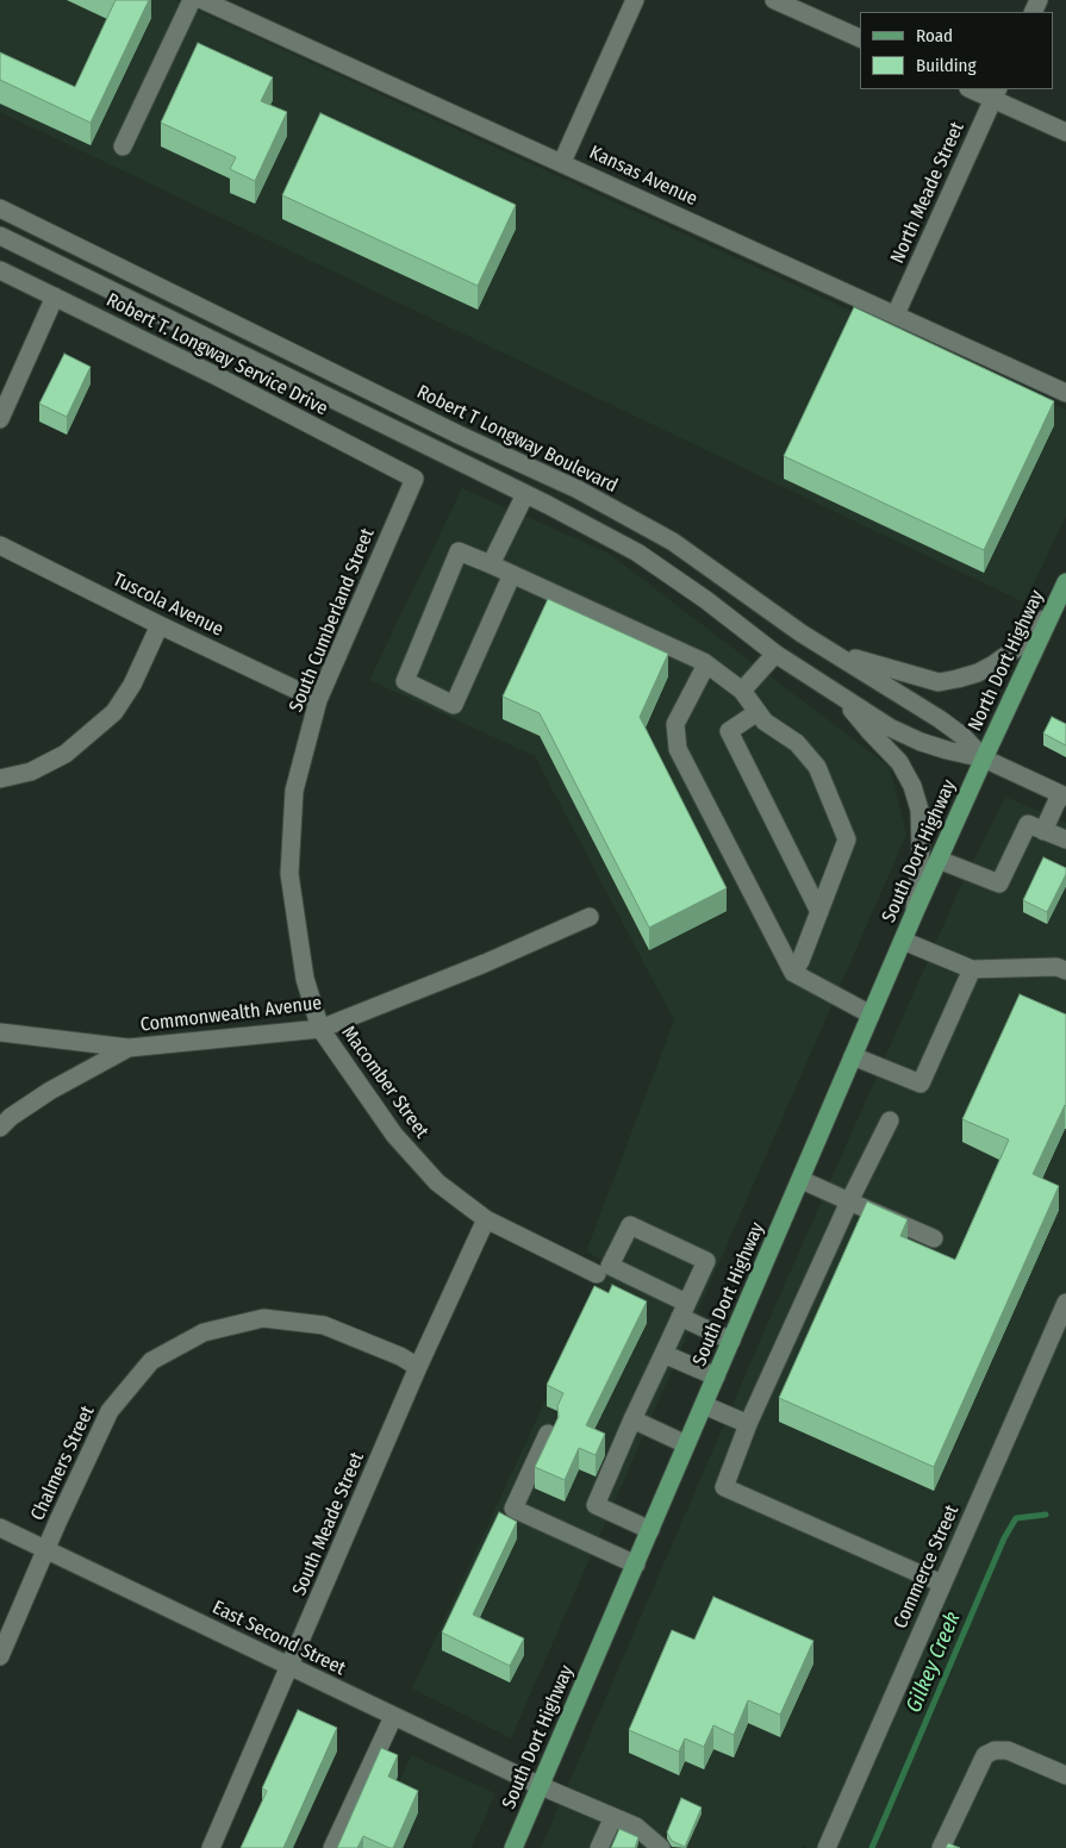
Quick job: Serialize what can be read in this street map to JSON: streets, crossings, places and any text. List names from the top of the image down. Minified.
{"streets":{"main road":["North Dort Highway","South Dort Highway"],"street":["Kansas Avenue","North Meade Street","Robert T. Longway Service Drive","Robert T Longway Boulevard","Tuscola Avenue","South Cumberland Street","Commonwealth Avenue","Macomber Street","Chalmers Street","South Meade Street","Commerce Street","East Second Street"]},"crossings":[["Kansas Avenue","North Meade Street"],["Robert T. Longway Service Drive","South Cumberland Street"],["Robert T Longway Boulevard","North Dort Highway"],["Robert T Longway Boulevard","South Dort Highway"],["Tuscola Avenue","South Cumberland Street"],["South Cumberland Street","Commonwealth Avenue"],["South Cumberland Street","Macomber Street"],["North Dort Highway","South Dort Highway"],["South Dort Highway","East Second Street"],["Commonwealth Avenue","Macomber Street"],["Macomber Street","South Meade Street"],["Chalmers Street","South Meade Street"],["Chalmers Street","East Second Street"],["South Meade Street","East Second Street"]],"water":["Gilkey Creek"],"legend":["Road","Building"]}
